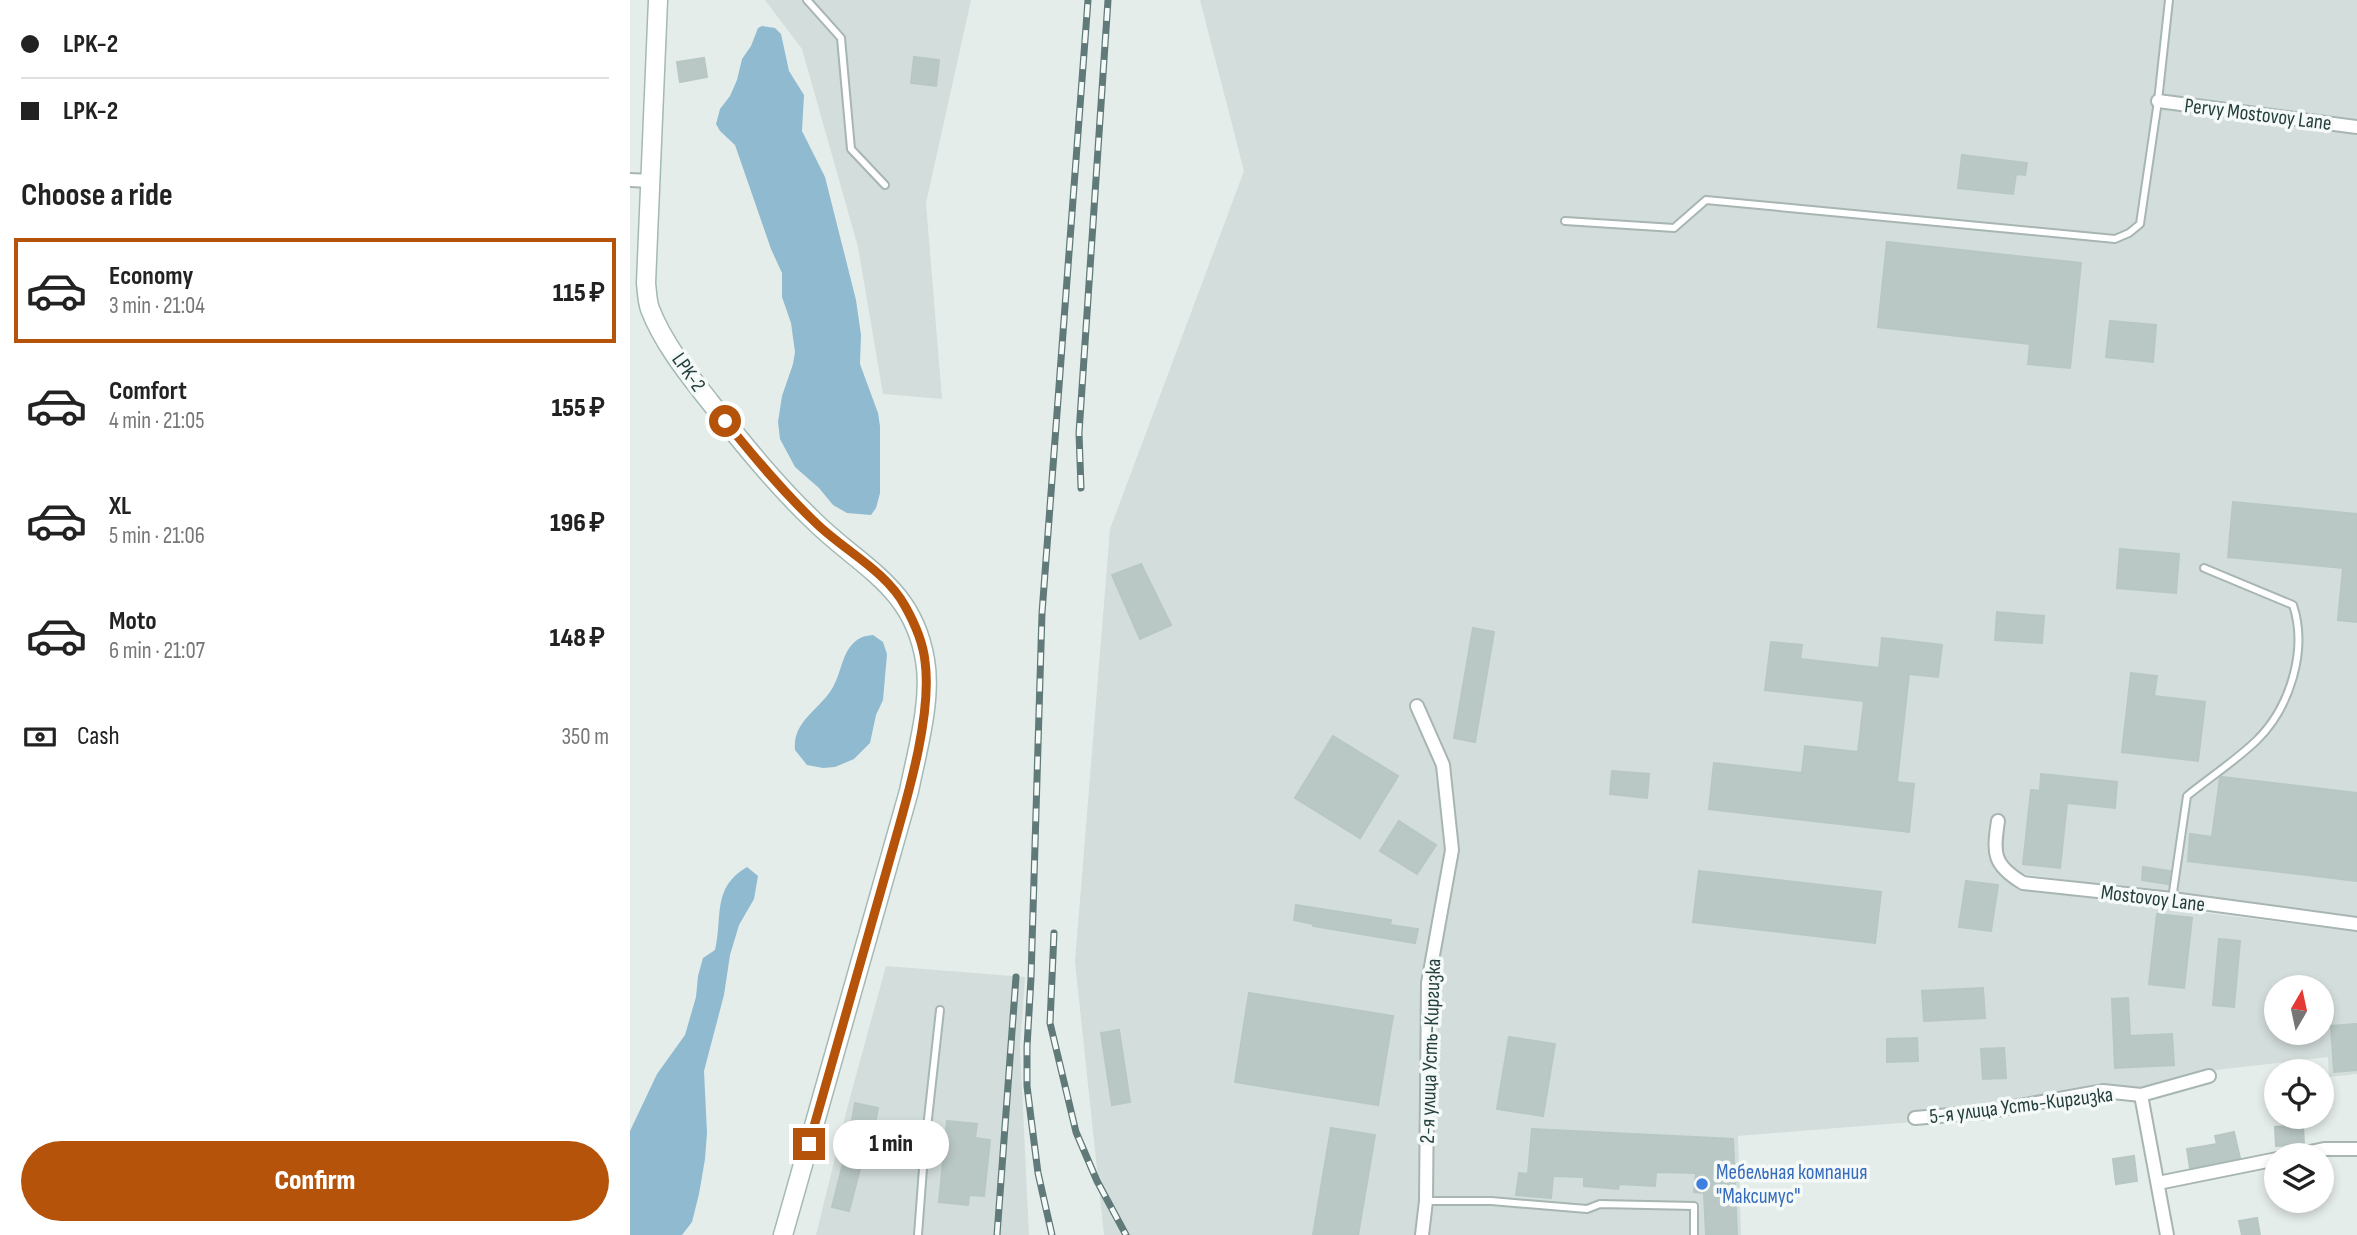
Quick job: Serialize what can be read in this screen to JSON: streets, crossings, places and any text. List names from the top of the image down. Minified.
{"streets":{"street":["Pervy Mostovoy Lane","LPK-2","Mostovoy Lane","2-я улица Усть-Киргизка","5-я улица Усть-Киргизка"]},"places":["Мебельная компания \"Максимус\""],"north":"top","page":{"banner":["LPK-2","LPK-2"],"heading":"Choose a ride","list":[{"name":"Economy","note":"3 min · 21:04","value":"115 ₽"},{"name":"Comfort","note":"4 min · 21:05","value":"155 ₽"},{"name":"XL","note":"5 min · 21:06","value":"196 ₽"},{"name":"Moto","note":"6 min · 21:07","value":"148 ₽"}],"pay":["Cash","350 m"],"bubble":"1 min","buttons":"Confirm"}}
